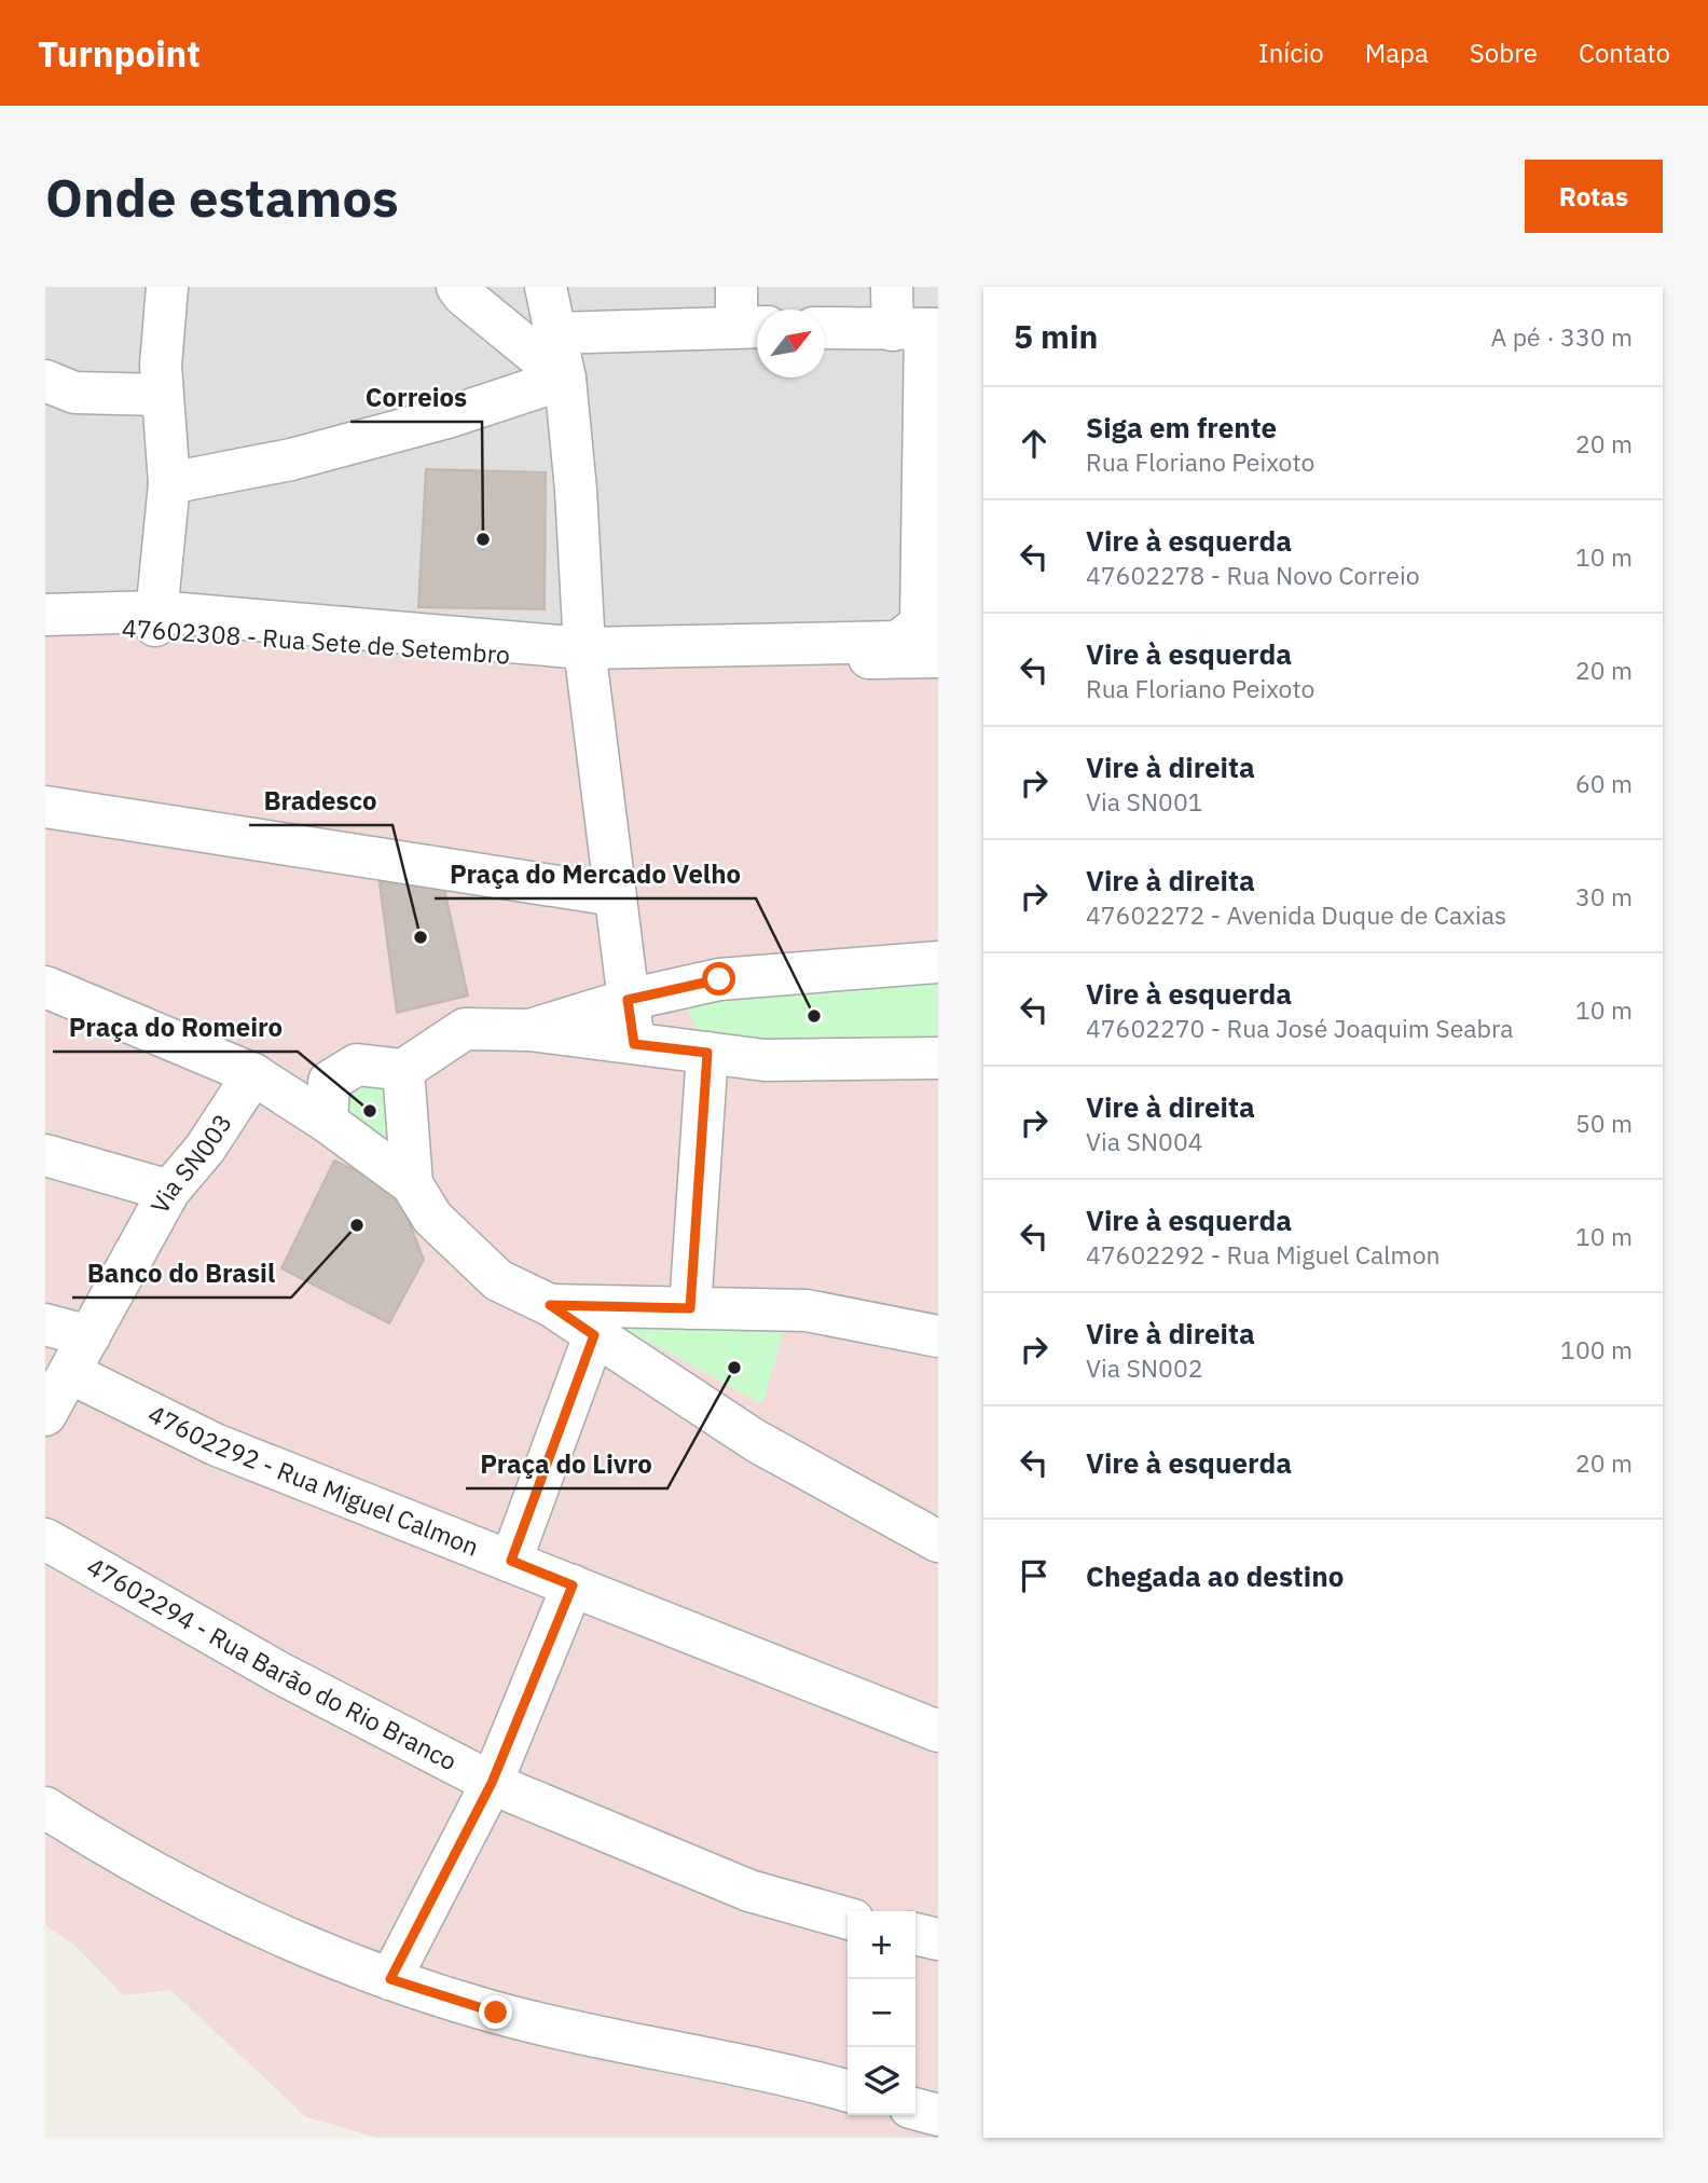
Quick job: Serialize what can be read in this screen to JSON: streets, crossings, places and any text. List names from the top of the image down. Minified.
{"streets":{"street":["47602308 - Rua Sete de Setembro","Via SN003","47602292 - Rua Miguel Calmon","47602294 - Rua Barão do Rio Branco"]},"crossings":[["Via SN003","47602292 - Rua Miguel Calmon"]],"places":["Correios","Bradesco","Praça do Mercado Velho","Praça do Romeiro","Banco do Brasil","Praça do Livro"],"north":"top right","page":{"header":"Turnpoint","nav":["Início","Mapa","Sobre","Contato"],"buttons":"Rotas","title":"Onde estamos","heading":["5 min","A pé · 330 m"],"list":[["Siga em frente","Rua Floriano Peixoto","20 m"],["Vire à esquerda","47602278 - Rua Novo Correio","10 m"],["Vire à esquerda","Rua Floriano Peixoto","20 m"],["Vire à direita","Via SN001","60 m"],["Vire à direita","47602272 - Avenida Duque de Caxias","30 m"],["Vire à esquerda","47602270 - Rua José Joaquim Seabra","10 m"],["Vire à direita","Via SN004","50 m"],["Vire à esquerda","47602292 - Rua Miguel Calmon","10 m"],["Vire à direita","Via SN002","100 m"],["Vire à esquerda","20 m"],"Chegada ao destino"],"map_buttons":["+","−"]}}
